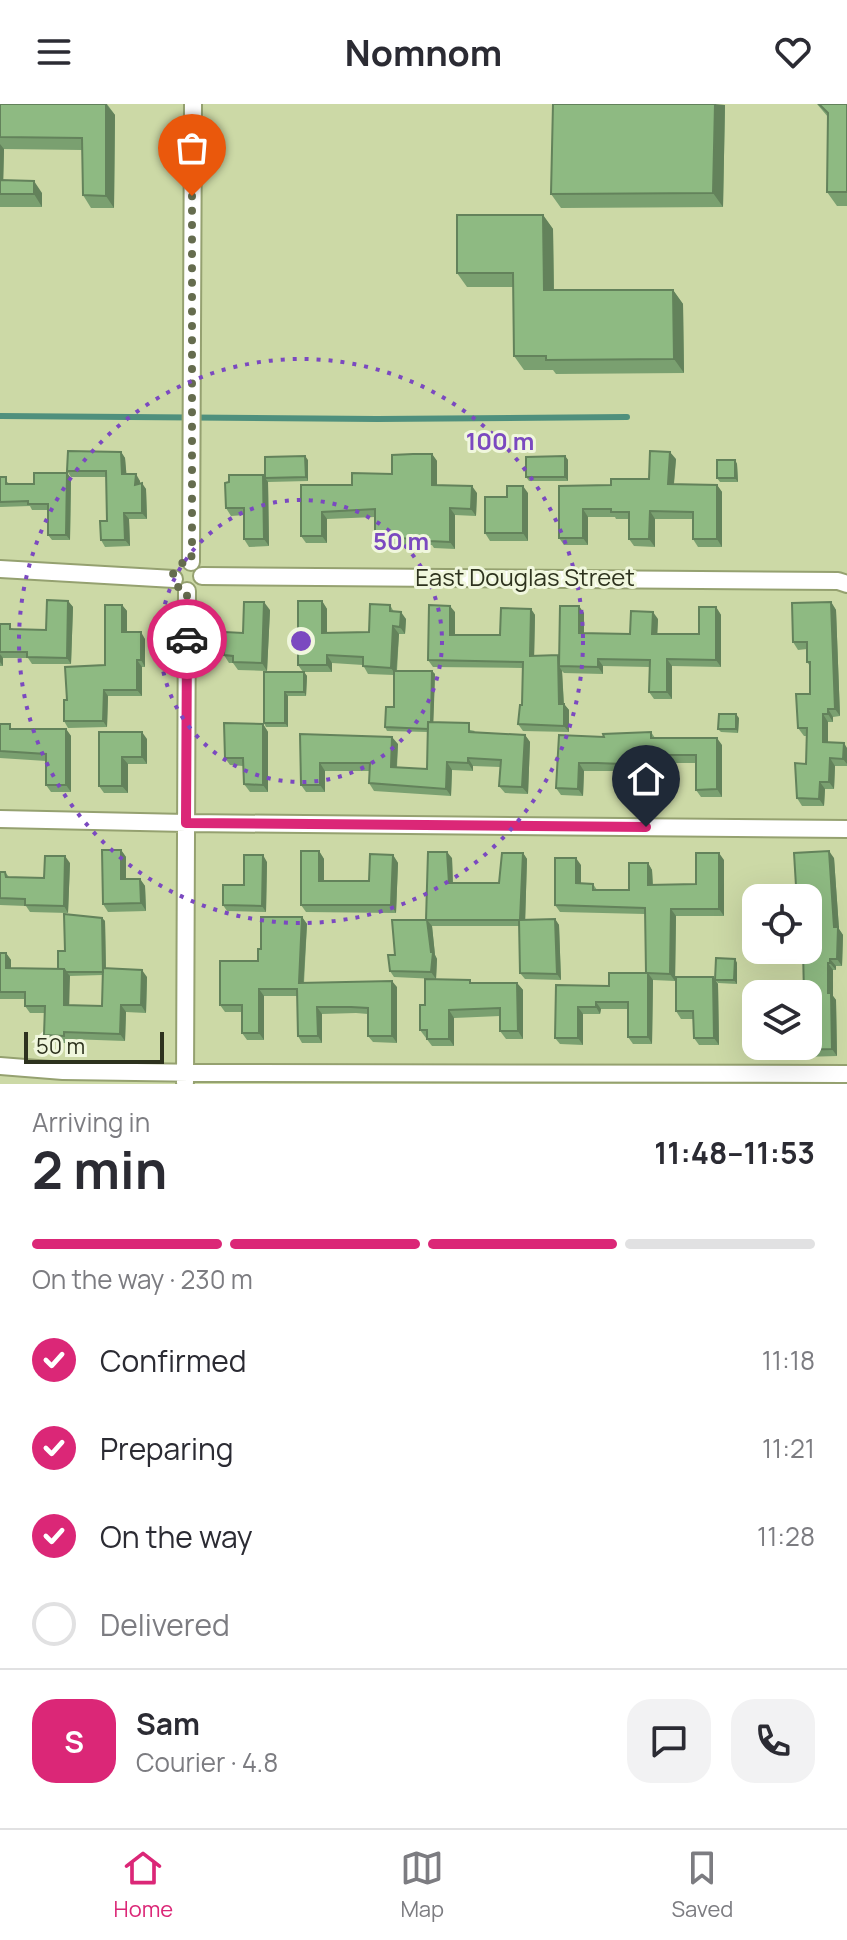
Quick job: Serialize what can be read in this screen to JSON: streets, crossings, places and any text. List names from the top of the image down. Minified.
{"streets":{"street":["East Douglas Street"]},"scale_bar":"50 m","page":{"header":"Nomnom","scale":"50 m","heading":["2 min","Arriving in","11:48–11:53"],"panel":["Sam","Courier · 4.8"],"bar":"On the way · 230 m","list":[["Confirmed","11:18"],["Preparing","11:21"],["On the way","11:28"],"Delivered"],"round":"S","tabs":["Home","Map","Saved"]},"rings":["100 m","50 m"]}
